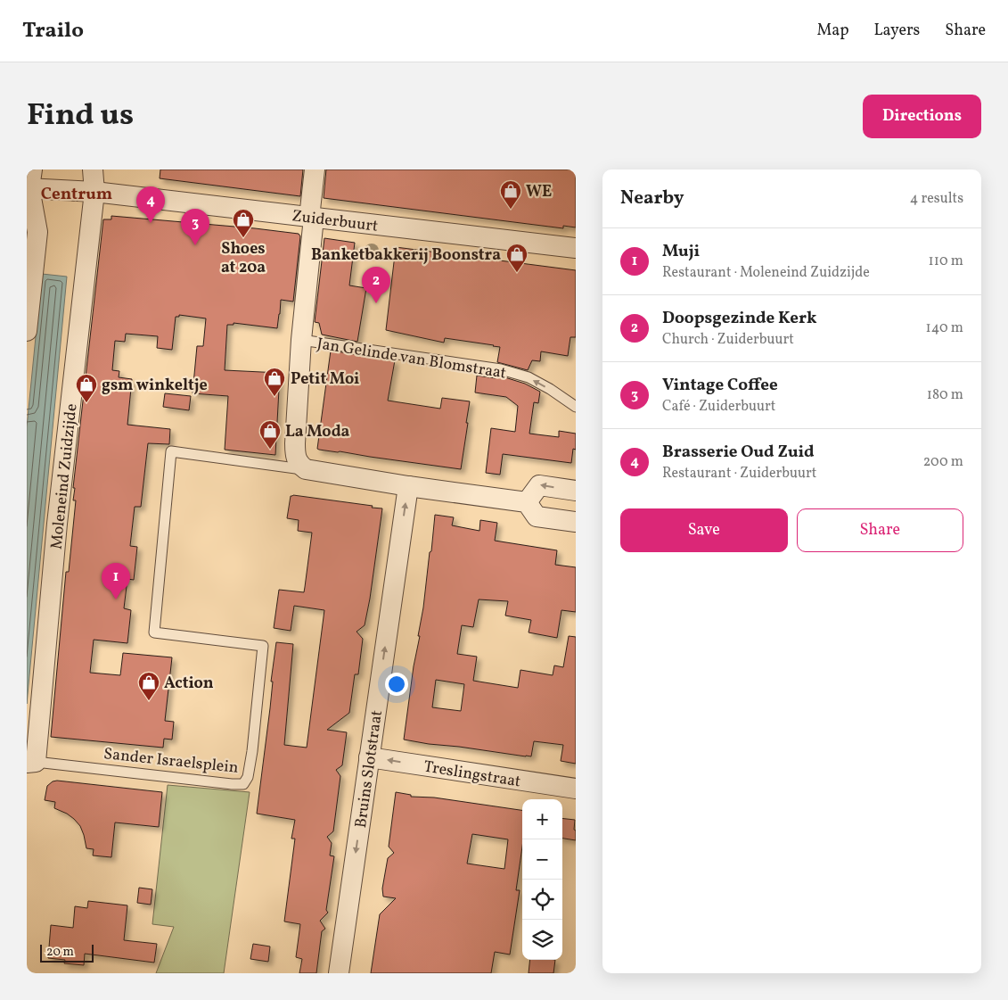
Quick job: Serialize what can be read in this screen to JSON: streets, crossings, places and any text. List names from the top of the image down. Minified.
{"streets":{"street":["Zuiderbuurt","Jan Gelinde van Blomstraat","Moleneind Zuidzijde","Bruins Slotstraat","Treslingstraat"],"lane":["Sander Israelsplein"]},"crossings":[["Zuiderbuurt","Moleneind Zuidzijde"],["Jan Gelinde van Blomstraat","Sander Israelsplein"],["Moleneind Zuidzijde","Sander Israelsplein"],["Bruins Slotstraat","Treslingstraat"]],"one_way":["Jan Gelinde van Blomstraat","Treslingstraat"],"districts":["Centrum"],"places":{"shop":["WE","Shoes at 20a","Banketbakkerij Boonstra","Petit Moi","gsm winkeltje","La Moda","Action"]},"scale_bar":"20 m","page":{"header":"Trailo","nav":["Map","Layers","Share"],"title":"Find us","buttons":["Directions",["Save","Share"]],"heading":["Nearby","4 results"],"pins":["4","3","2","1"],"list":[{"mark":"1","name":"Muji","note":"Restaurant · Moleneind Zuidzijde","value":"110 m"},{"mark":"2","name":"Doopsgezinde Kerk","note":"Church · Zuiderbuurt","value":"140 m"},{"mark":"3","name":"Vintage Coffee","note":"Café · Zuiderbuurt","value":"180 m"},{"mark":"4","name":"Brasserie Oud Zuid","note":"Restaurant · Zuiderbuurt","value":"200 m"}],"map_buttons":["+","−"],"scale":"20 m"}}
